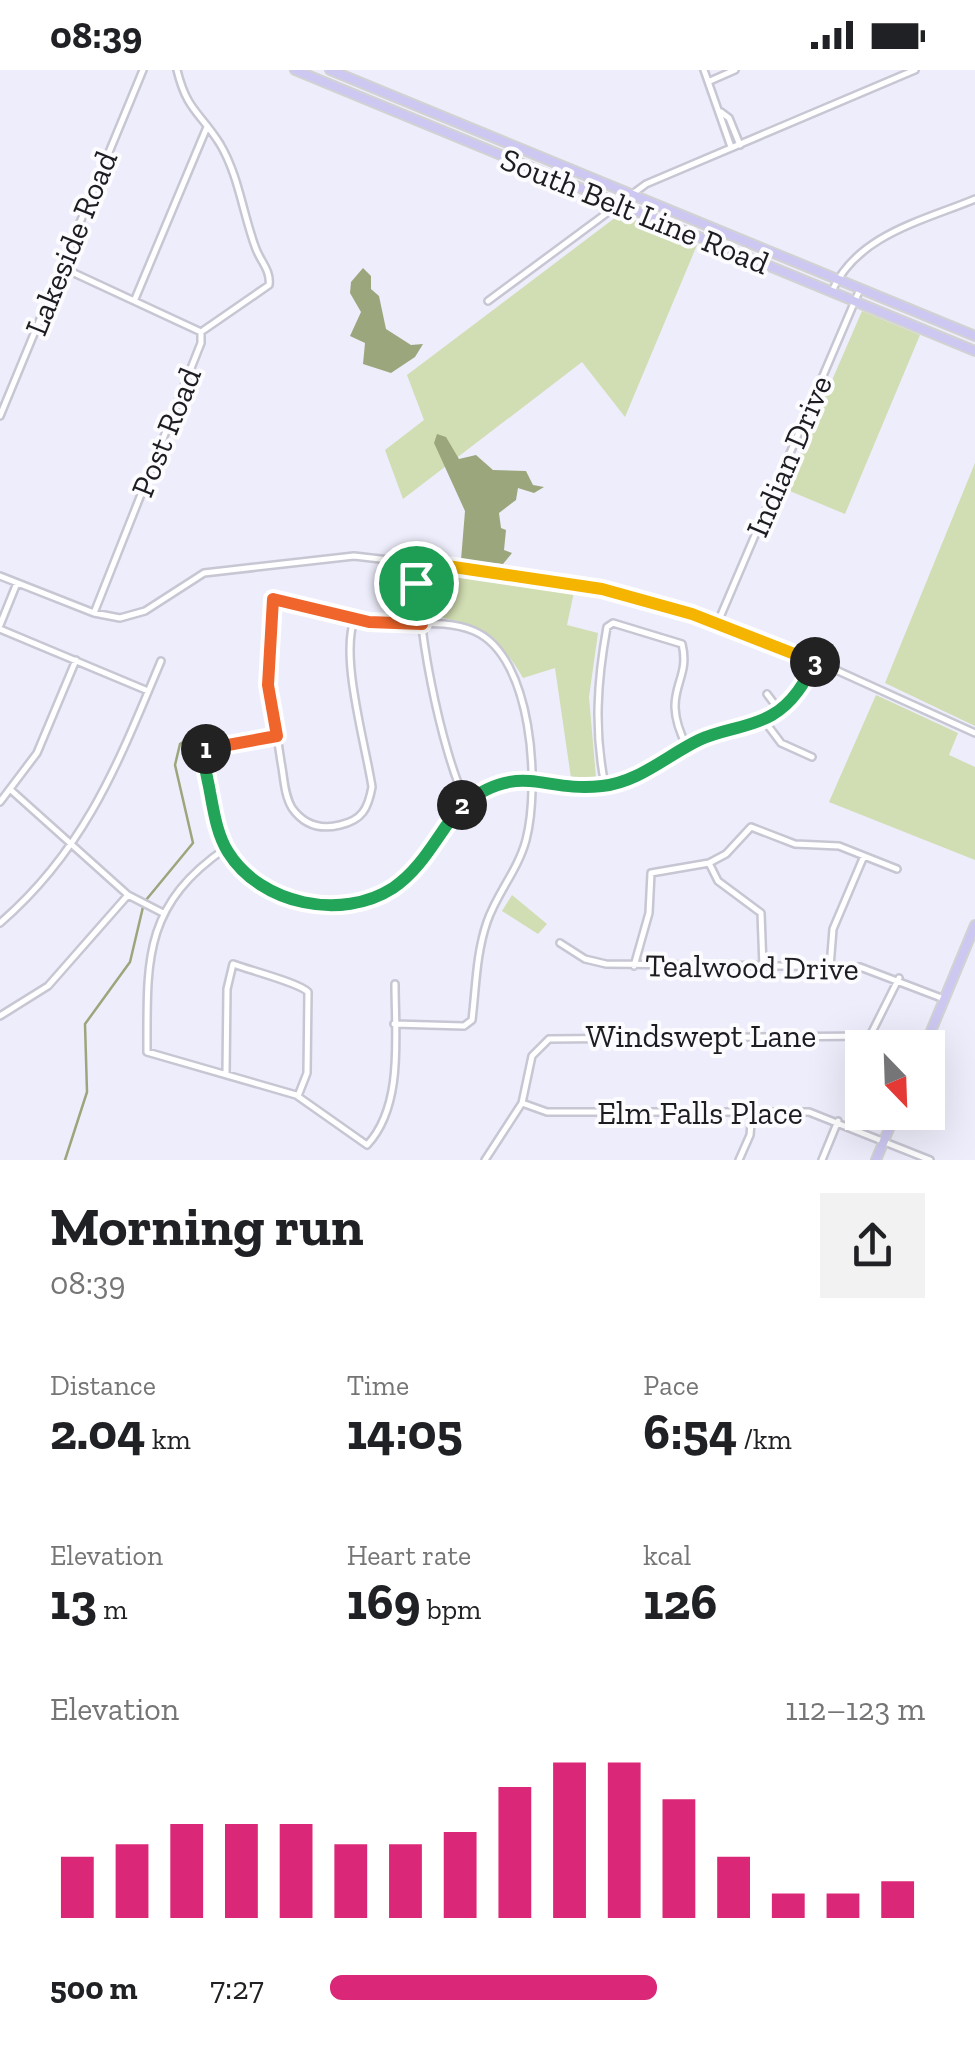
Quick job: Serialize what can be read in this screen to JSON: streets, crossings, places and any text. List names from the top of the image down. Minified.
{"streets":{"main road":["South Belt Line Road"],"street":["Lakeside Road","Post Road","Indian Drive","Tealwood Drive","Windswept Lane","Elm Falls Place"]},"crossings":[["South Belt Line Road","Indian Drive"],["Tealwood Drive","Windswept Lane"],["Windswept Lane","Elm Falls Place"]],"north":"bottom right","page":{"status":"08:39","pins":["3","1","2"],"heading":["Morning run","08:39"],"stats":[["Distance","2.04 km"],["Time","14:05"],["Pace","6:54 /km"],["Elevation","13 m"],["Heart rate","169 bpm"],["kcal","126"]],"chart":["Elevation","112–123 m"],"list":[{"name":"500 m","note":"7:27"}]}}
